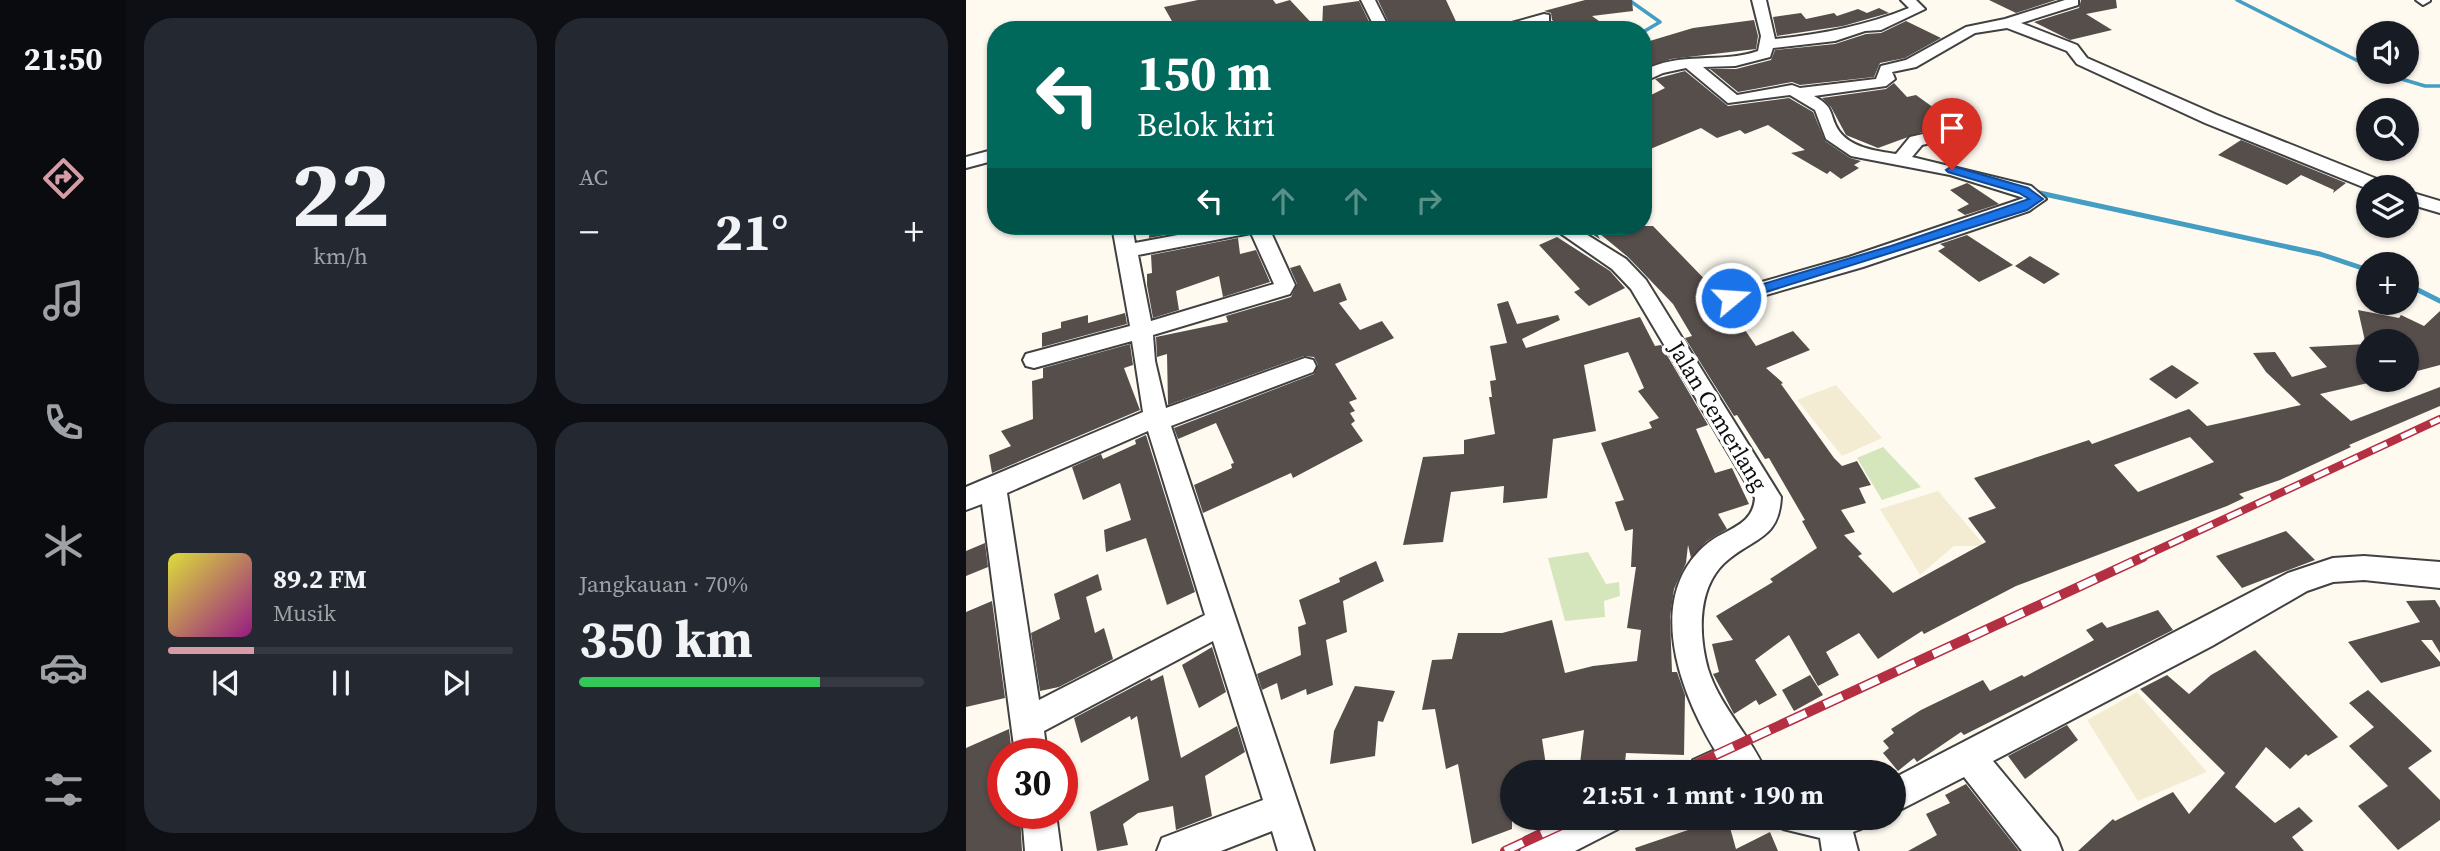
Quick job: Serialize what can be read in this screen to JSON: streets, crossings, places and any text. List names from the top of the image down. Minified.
{"streets":{"street":["Jalan Cemerlang"]},"page":{"tabs":"21:50","tile":[["22","km/h"],"AC",["Jangkauan · 70%","350 km"]],"map_buttons":["+","−"],"turn":["150 m","Belok kiri"],"heat":["−","21°","+"],"song":["89.2 FM","Musik"],"limit":"30","trip":"21:51 · 1 mnt · 190 m"}}
